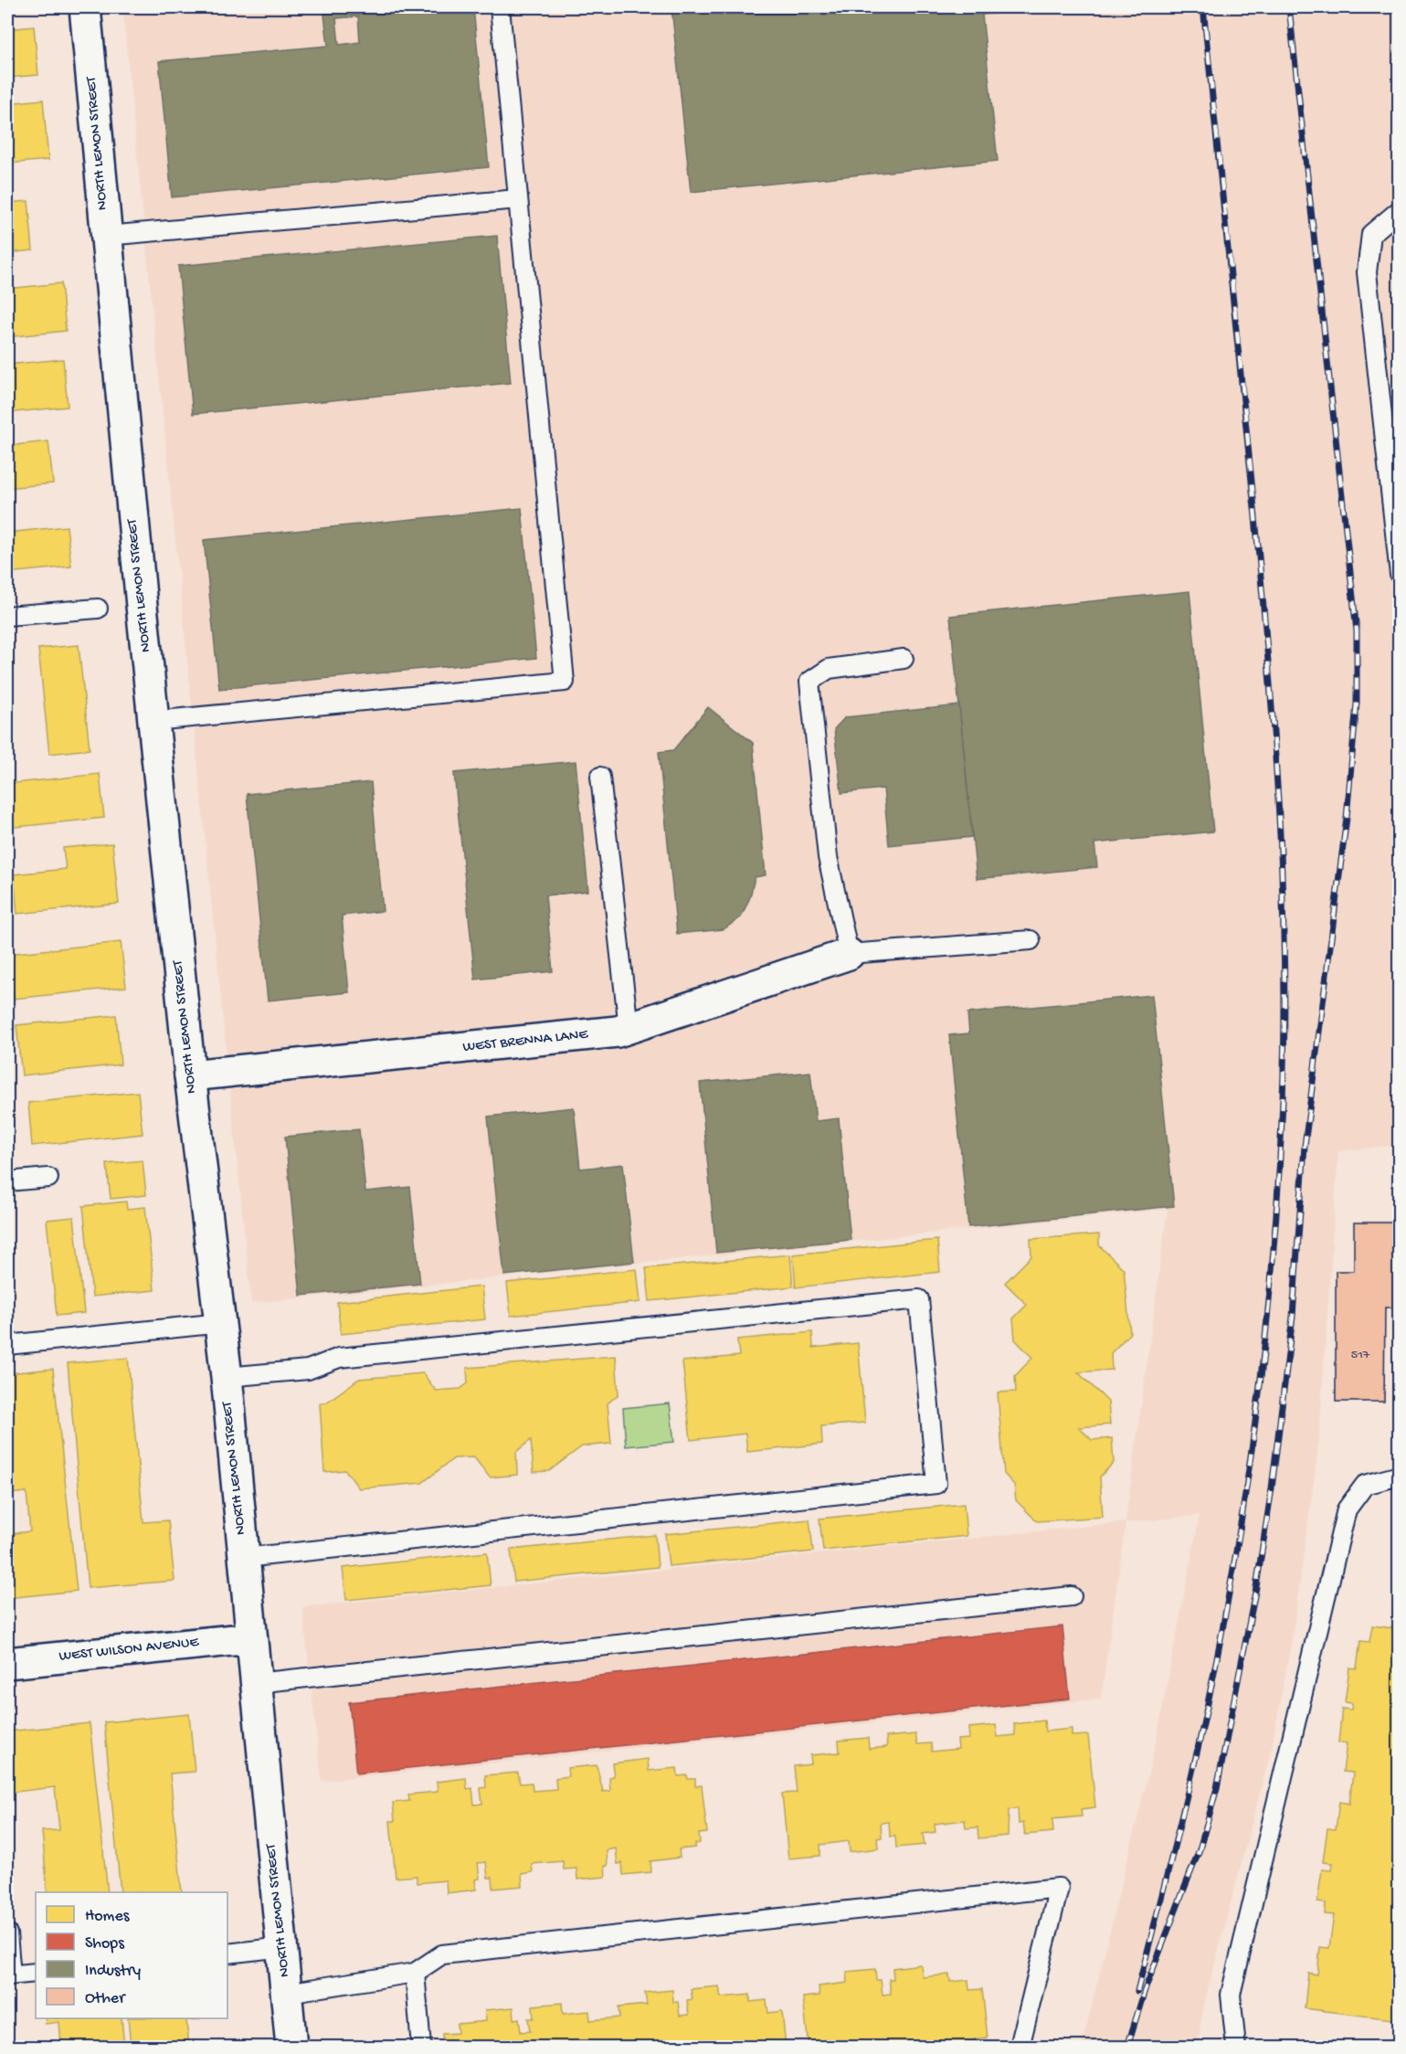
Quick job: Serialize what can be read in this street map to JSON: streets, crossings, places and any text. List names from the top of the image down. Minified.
{"streets":{"street":["NORTH LEMON STREET","WEST BRENNA LANE","WEST WILSON AVENUE"]},"crossings":[["NORTH LEMON STREET","WEST BRENNA LANE"],["NORTH LEMON STREET","WEST WILSON AVENUE"]],"house_numbers":["517"],"legend":["Homes","Shops","Industry","Other"]}
